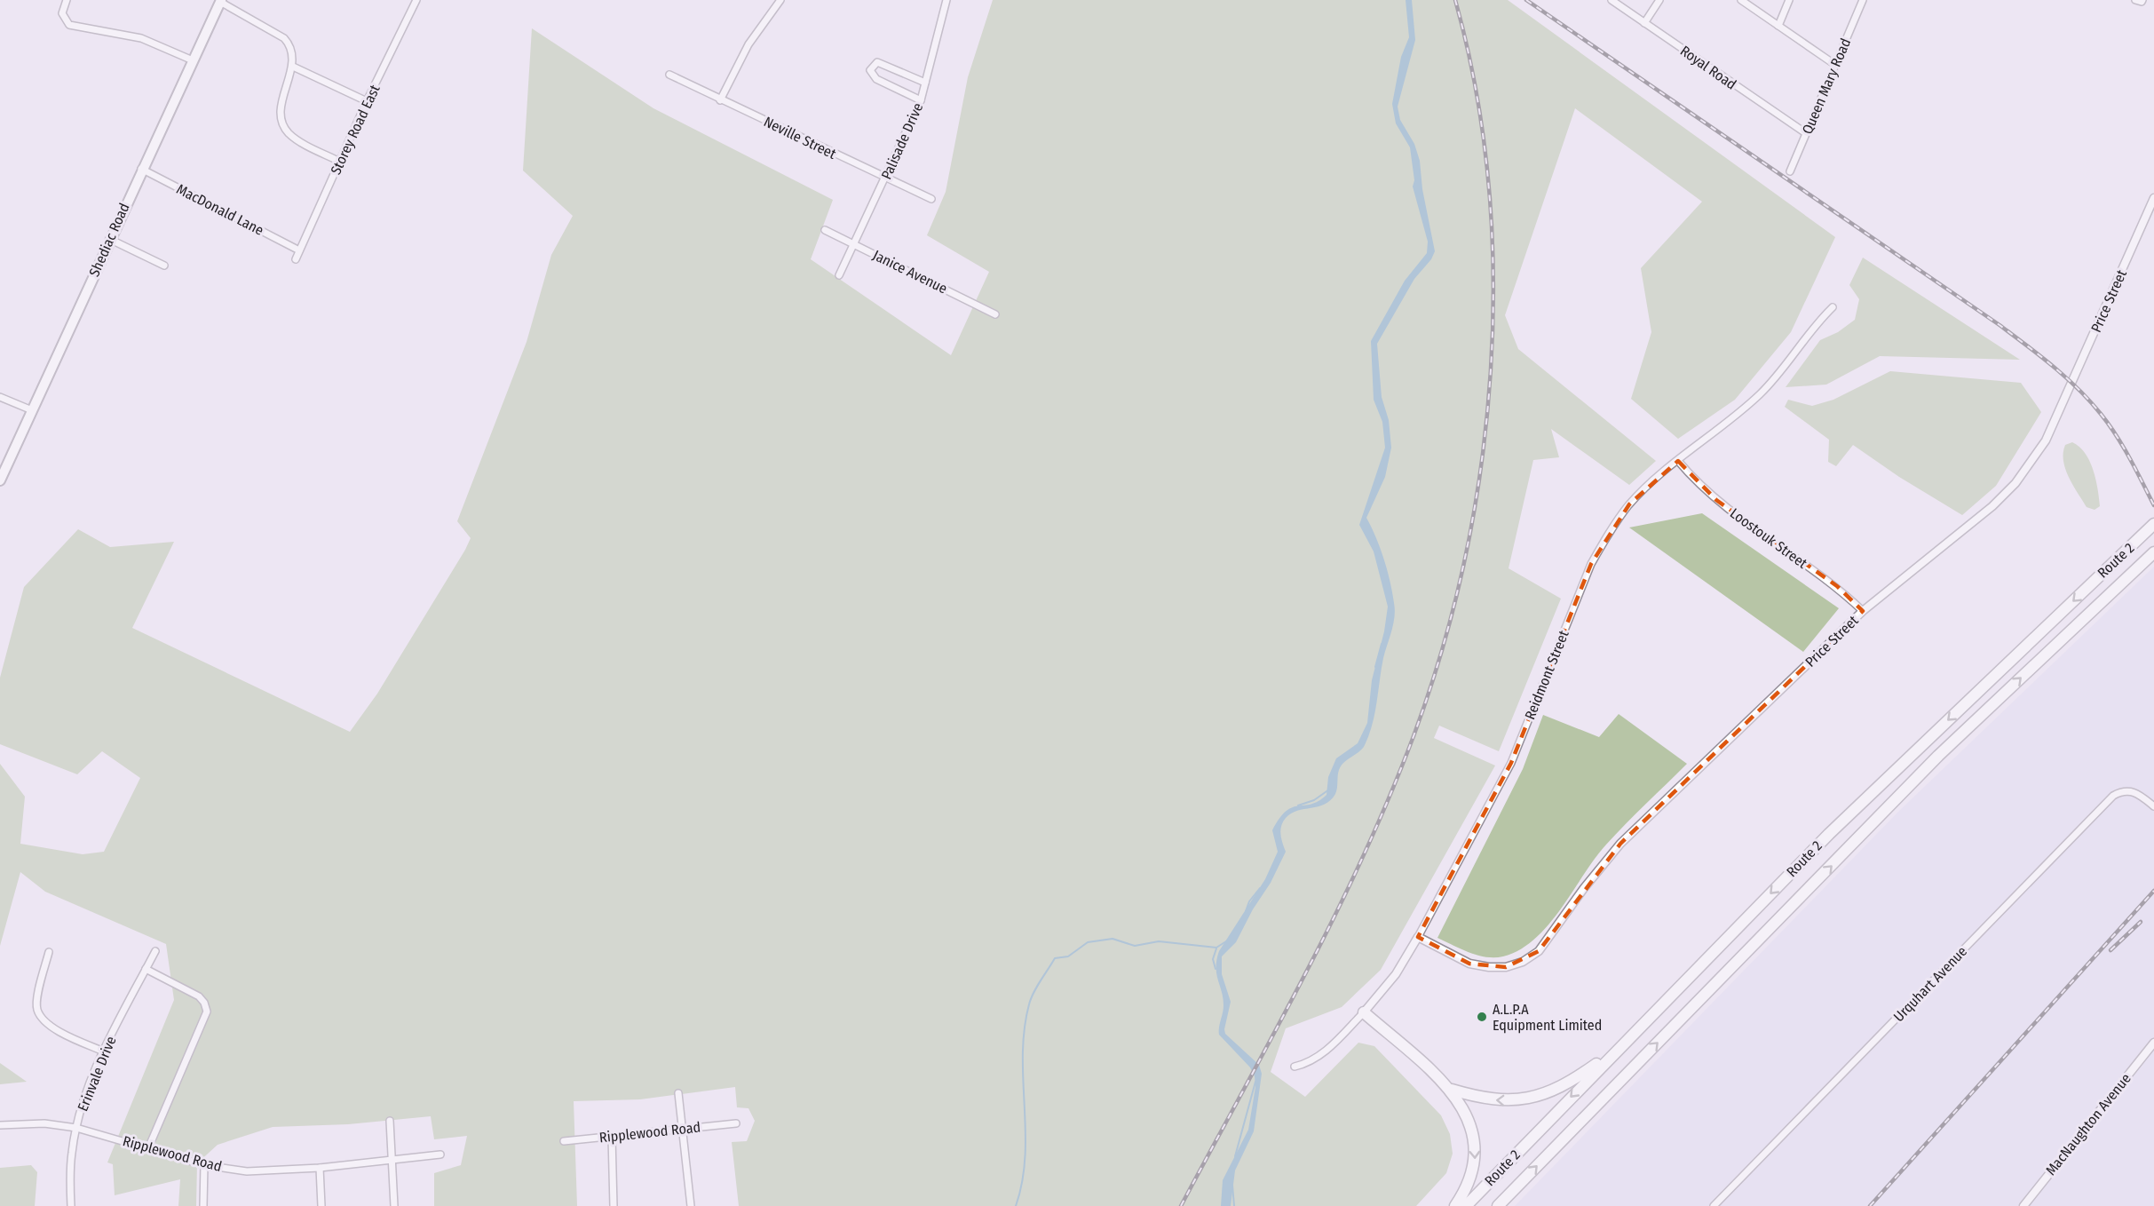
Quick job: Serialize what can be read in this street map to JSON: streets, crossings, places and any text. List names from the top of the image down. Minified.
{"streets":{"highway":["Route 2"],"main road":["Shediac Road"],"street":["Royal Road","Queen Mary Road","Storey Road East","Neville Street","Palisade Drive","MacDonald Lane","Janice Avenue","Price Street","Loostouk Street","Reidmont Street","Urquhart Avenue","Erinvale Drive","MacNaughton Avenue","Ripplewood Road"]},"crossings":[["Royal Road","Queen Mary Road"],["Storey Road East","MacDonald Lane"],["Neville Street","Palisade Drive"],["Palisade Drive","Janice Avenue"],["MacDonald Lane","Shediac Road"],["Price Street","Loostouk Street"],["Price Street","Reidmont Street"],["Loostouk Street","Reidmont Street"],["Erinvale Drive","Ripplewood Road"]],"places":["A.L.P.A Equipment Limited"]}
